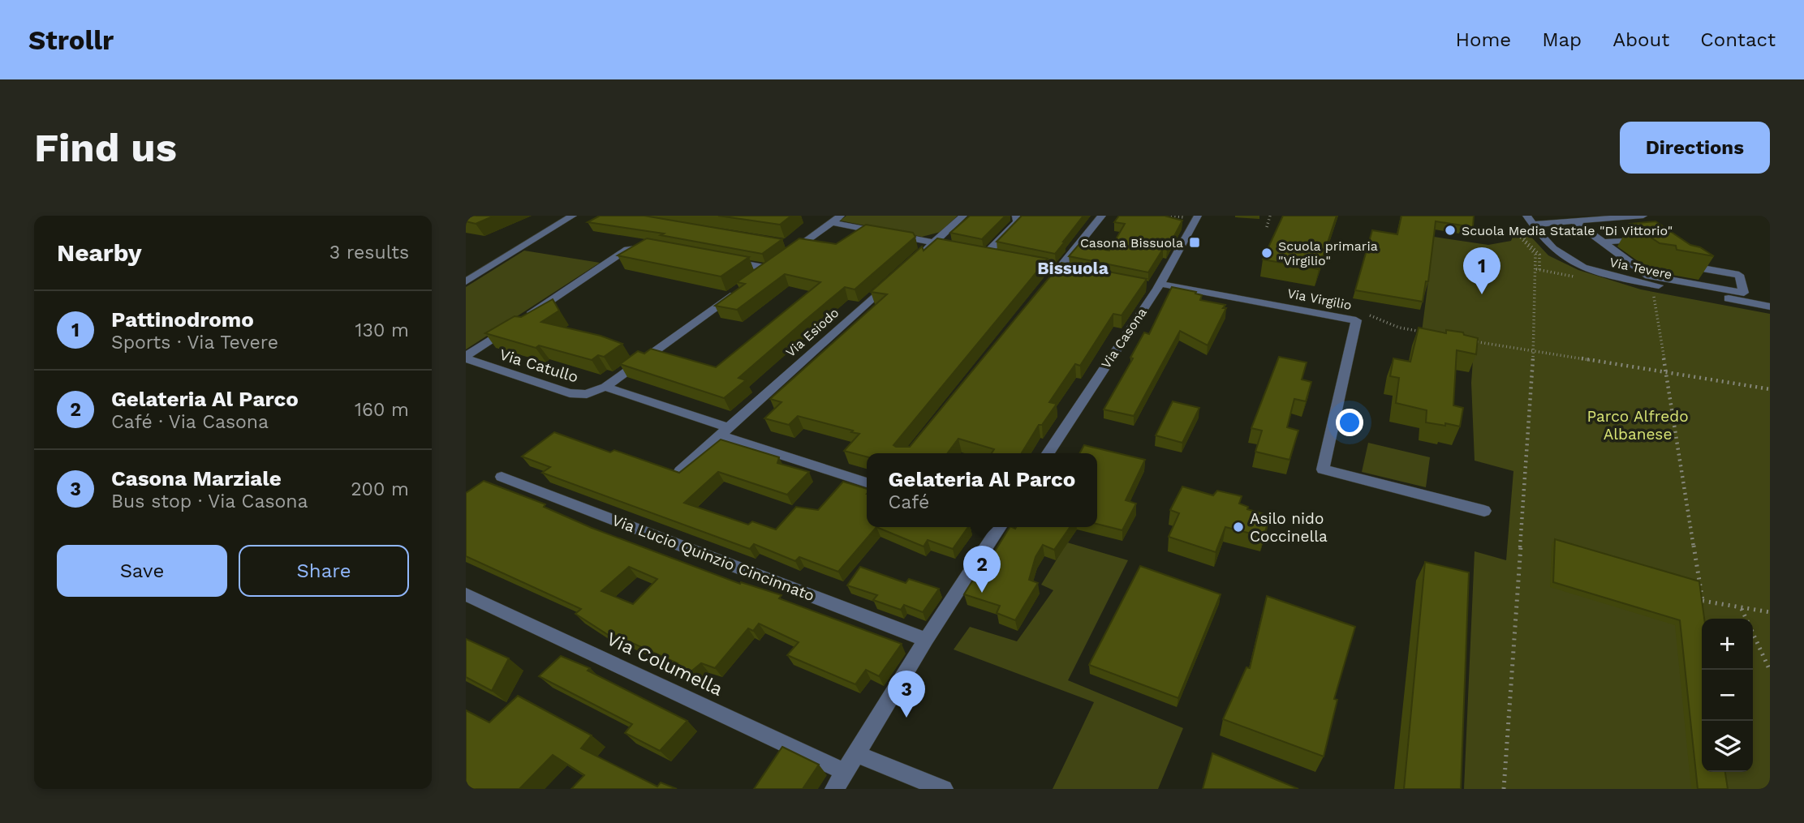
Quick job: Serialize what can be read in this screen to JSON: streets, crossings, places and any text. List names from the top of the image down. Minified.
{"streets":{"street":["Via Tevere","Via Virgilio","Via Esiodo","Via Casona","Via Catullo","Via Lucio Quinzio Cincinnato","Via Columella"]},"crossings":[["Via Virgilio","Via Casona"]],"districts":["Bissuola"],"parks":["Parco Alfredo Albanese"],"places":{"other":["Scuola Media Statale \"Di Vittorio\"","Scuola primaria \"Virgilio\"","Asilo nido Coccinella"],"transit":["Casona Bissuola"]},"page":{"header":"Strollr","nav":["Home","Map","About","Contact"],"buttons":["Directions",["Save","Share"]],"title":"Find us","heading":["Nearby","3 results"],"pins":["1","2","3"],"list":[{"mark":"1","name":"Pattinodromo","note":"Sports · Via Tevere","value":"130 m"},{"mark":"2","name":"Gelateria Al Parco","note":"Café · Via Casona","value":"160 m"},{"mark":"3","name":"Casona Marziale","note":"Bus stop · Via Casona","value":"200 m"}],"popup":["Gelateria Al Parco","Café"],"map_buttons":["+","−"]}}
